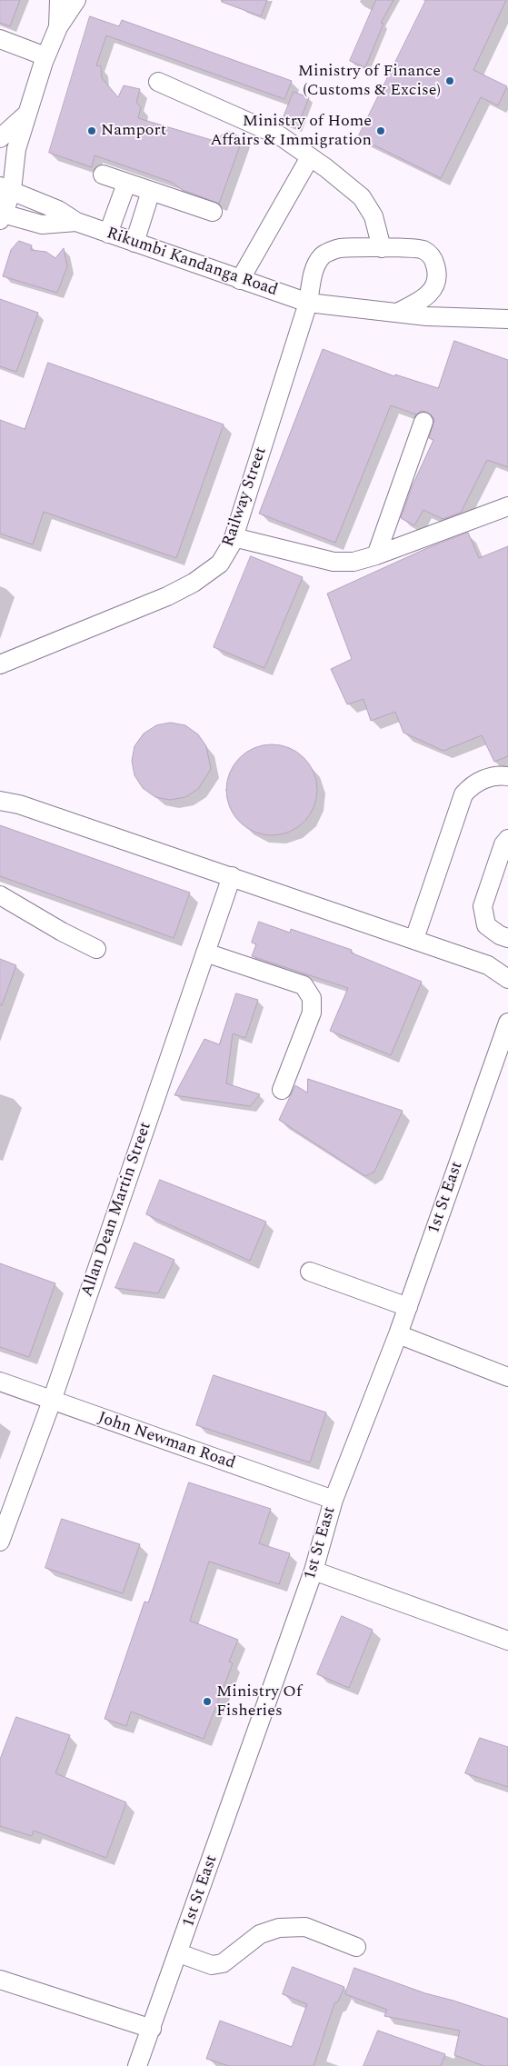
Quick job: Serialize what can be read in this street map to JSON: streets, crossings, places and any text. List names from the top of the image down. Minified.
{"streets":{"street":["Rikumbi Kandanga Road","Railway Street","1st St East","Allan Dean Martin Street","John Newman Road"]},"crossings":[["Rikumbi Kandanga Road","Railway Street"],["1st St East","John Newman Road"],["Allan Dean Martin Street","John Newman Road"]],"places":["Ministry of Finance (Customs & Excise)","Namport","Ministry of Home Affairs & Immigration","Ministry Of Fisheries"]}
